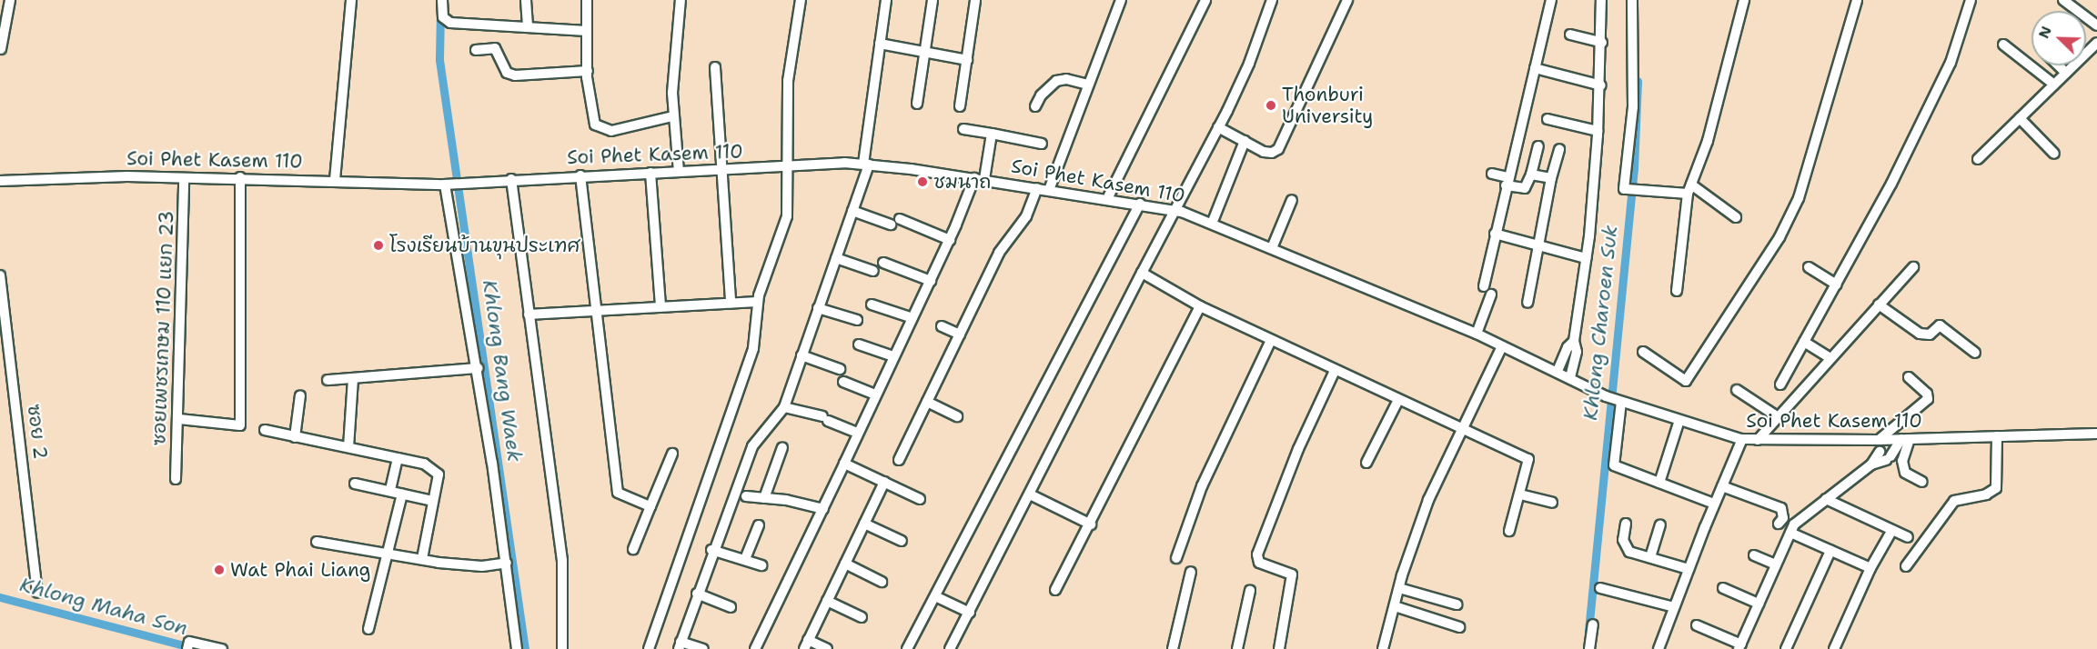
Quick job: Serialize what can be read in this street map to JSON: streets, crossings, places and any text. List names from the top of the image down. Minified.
{"streets":{"street":["Soi Phet Kasem 110","ซอยเพชรเกษม 110 แยก 23","ซอย 2"]},"crossings":[["Soi Phet Kasem 110","ซอยเพชรเกษม 110 แยก 23"]],"water":["Khlong Charoen Suk","Khlong Bang Waek","Khlong Maha Son"],"places":["Thonburi University","ชมนาถ","โรงเรียนบ้านขุนประเทศ","Wat Phai Liang"],"north":"top left"}
